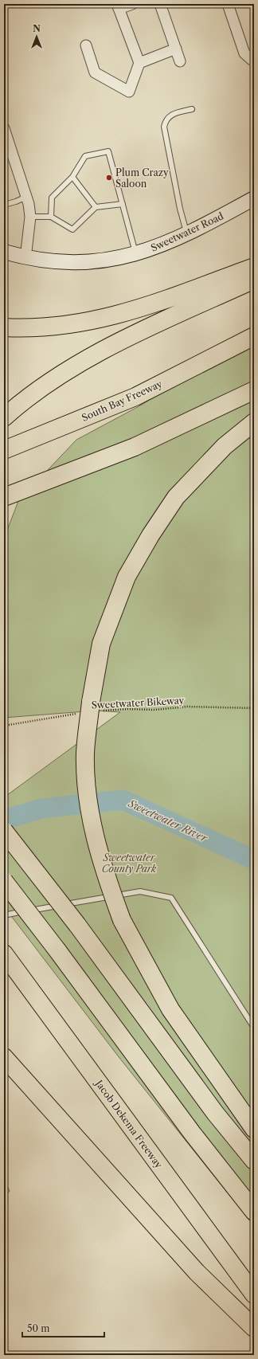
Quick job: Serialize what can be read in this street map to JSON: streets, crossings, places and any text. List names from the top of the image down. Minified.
{"streets":{"highway":["South Bay Freeway","Jacob Dekema Freeway"],"main road":["Sweetwater Road"],"path":["Sweetwater Bikeway"]},"water":["Sweetwater River"],"parks":["Sweetwater County Park"],"places":["Plum Crazy Saloon"],"scale_bar":"50 m","north":"top"}
